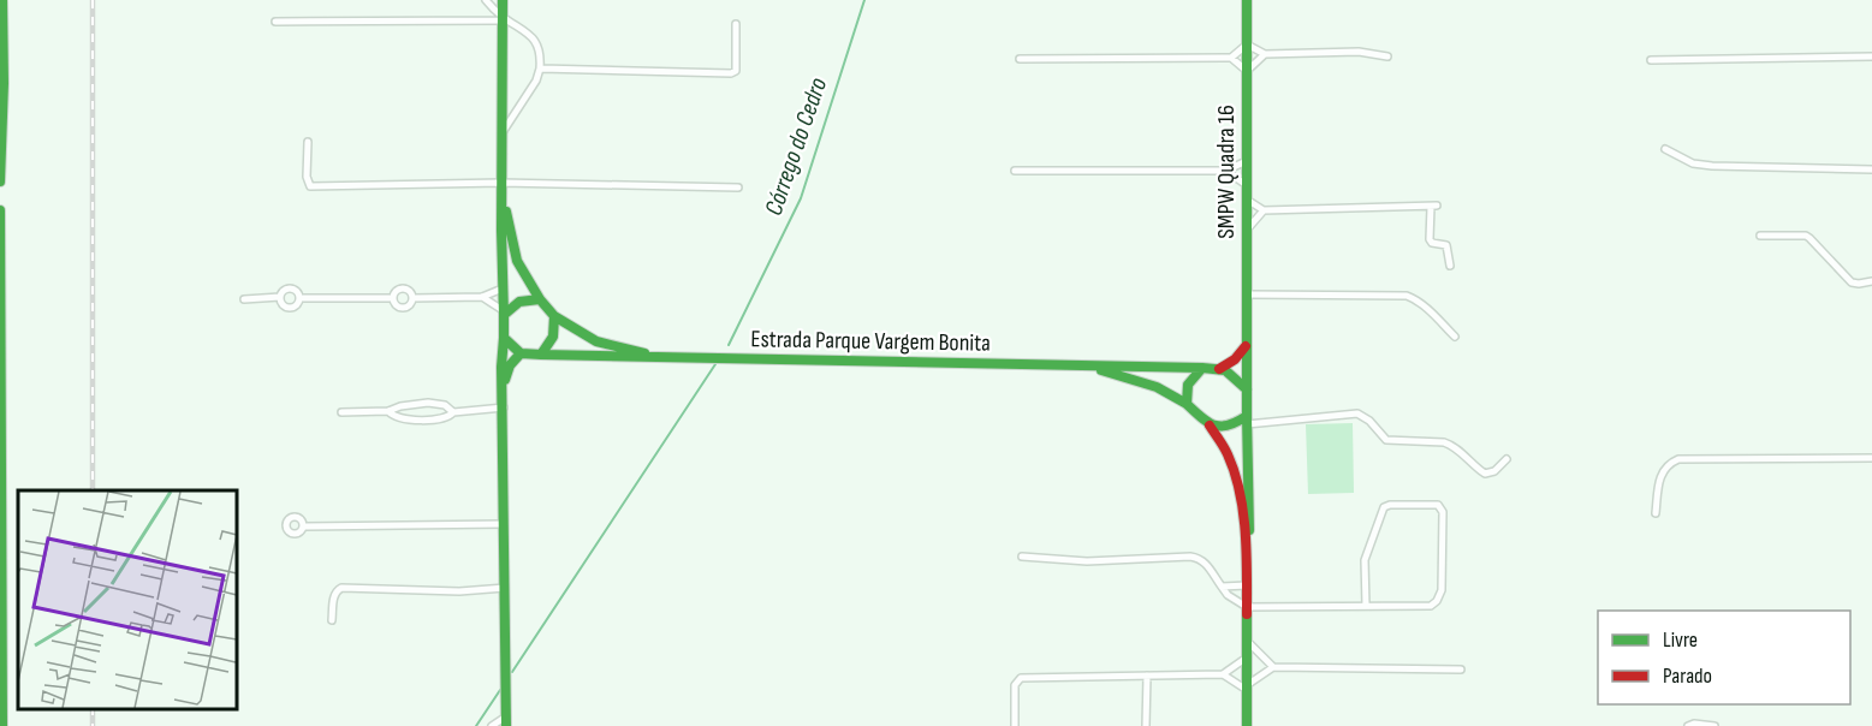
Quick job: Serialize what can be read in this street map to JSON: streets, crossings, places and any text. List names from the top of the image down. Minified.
{"streets":{"main road":["SMPW Quadra 16","Estrada Parque Vargem Bonita"]},"crossings":[["SMPW Quadra 16","Estrada Parque Vargem Bonita"]],"water":["Córrego do Cedro"],"legend":["Livre","Parado"]}
